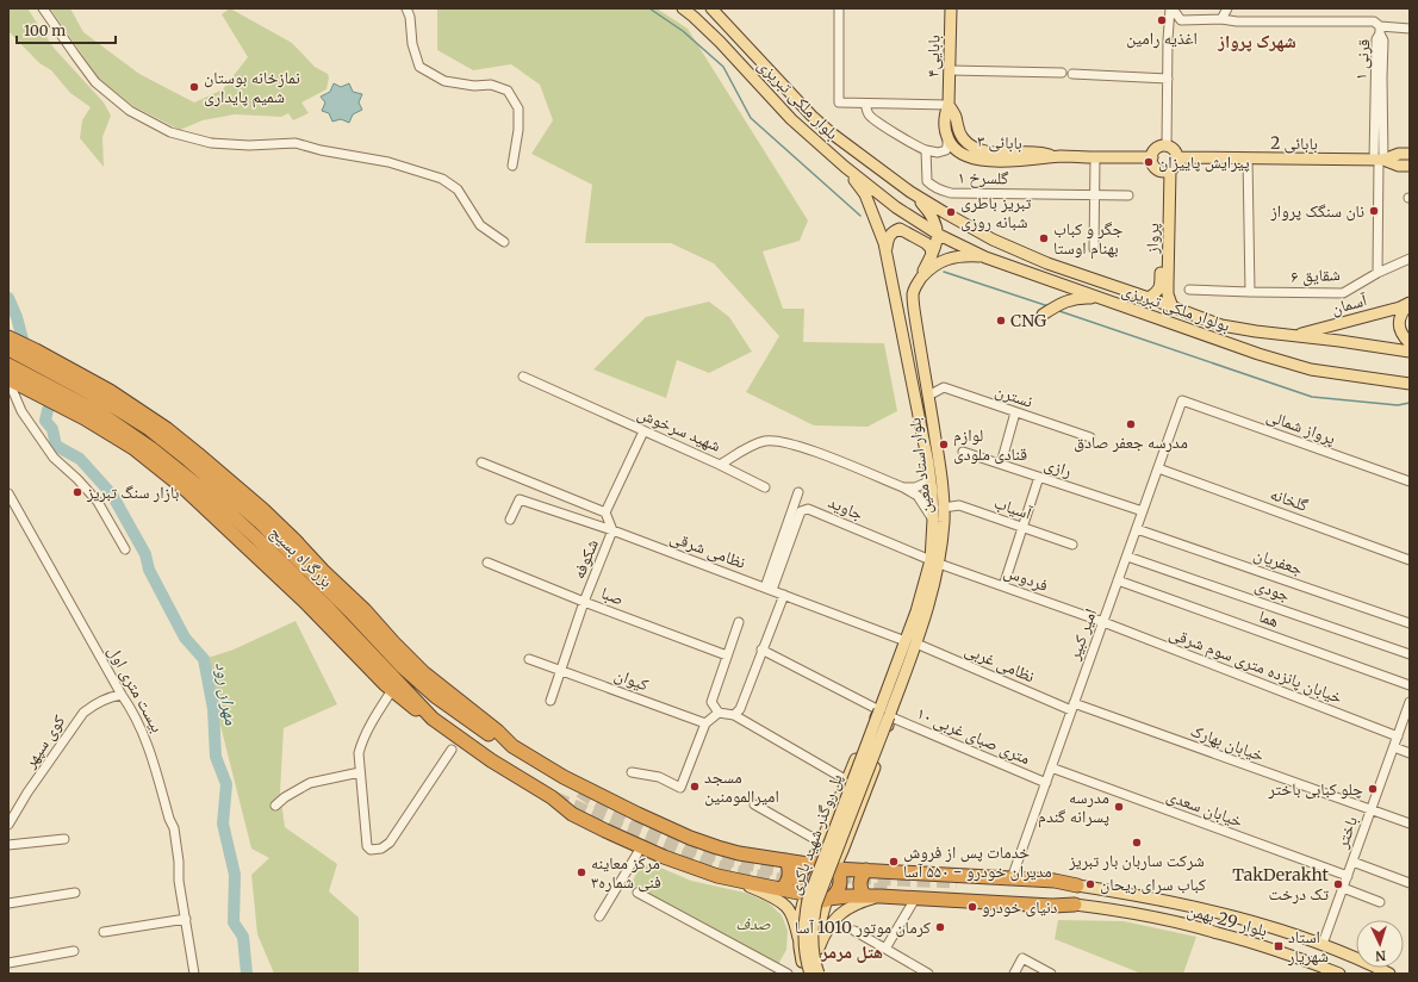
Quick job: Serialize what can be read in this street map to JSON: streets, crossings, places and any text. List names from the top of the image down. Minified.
{"streets":{"highway":["بزرگراه بسیج"],"main road":["بابایی۴","بلوار ملکى تبریزى","بابائی ۳","بابائی 2","پرواز","آسمان","بولوار ملکی تبریزی","بلوار استاد معین","پل روگذر شهید باکری","بلوار 29 بهمن"],"street":["قرنی ۱","گلسرخ ۱","شقایق ۶","نسترن","پرواز شمالی","شهید سرخوش","رازی","گلخانه","جاوید","آسیاب","نظامی شرقی","شکوفه","جعفریان","فردوس","جودی","صبا","هما","امیر کبیر","نظامی غربی","خیابان پانزده متری سوم شرقی","کیوان","بیست متری اول","۱۰ متری صبای غربی","کوی سپهر","خیابان بهارک","خیابان سعدی","باختر"]},"crossings":[["بابایی۴","بابائی ۳"],["قرنی ۱","بابائی 2"],["قرنی ۱","شقایق ۶"],["بلوار ملکى تبریزى","بولوار ملکی تبریزی"],["بلوار ملکى تبریزى","بلوار استاد معین"],["بابائی ۳","بابائی 2"],["بابائی ۳","پرواز"],["بابائی 2","پرواز"],["پرواز","بولوار ملکی تبریزی"],["آسمان","بولوار ملکی تبریزی"],["نسترن","بلوار استاد معین"],["پرواز شمالی","امیر کبیر"],["شهید سرخوش","بلوار استاد معین"],["بلوار استاد معین","جاوید"],["بلوار استاد معین","آسیاب"],["بلوار استاد معین","نظامی شرقی"],["بلوار استاد معین","فردوس"],["بلوار استاد معین","نظامی غربی"],["بلوار استاد معین","۱۰ متری صبای غربی"],["بلوار استاد معین","پل روگذر شهید باکری"],["رازی","امیر کبیر"],["گلخانه","امیر کبیر"],["جاوید","نظامی شرقی"],["جاوید","فردوس"],["نظامی شرقی","شکوفه"],["نظامی شرقی","نظامی غربی"],["شکوفه","صبا"],["شکوفه","کیوان"],["جعفریان","امیر کبیر"],["فردوس","امیر کبیر"],["فردوس","خیابان پانزده متری سوم شرقی"],["جودی","امیر کبیر"],["هما","امیر کبیر"],["امیر کبیر","نظامی غربی"],["امیر کبیر","خیابان پانزده متری سوم شرقی"],["امیر کبیر","۱۰ متری صبای غربی"],["امیر کبیر","خیابان بهارک"],["امیر کبیر","خیابان سعدی"],["نظامی غربی","خیابان بهارک"],["خیابان پانزده متری سوم شرقی","باختر"],["بیست متری اول","کوی سپهر"],["۱۰ متری صبای غربی","پل روگذر شهید باکری"],["خیابان بهارک","باختر"],["خیابان سعدی","باختر"],["باختر","بلوار 29 بهمن"]],"districts":["شهرک پرواز","هتل مرمر"],"water":["مهران رود"],"parks":["صدف"],"places":{"other":["اغذیه رامین","نمازخانه بوستان شمیم پایداری","پیرایش پاییزان","نان سنگک پرواز","تبریز باطری شبانه روزی","جگر و کباب بهنام اوستا","CNG","مدرسه جعفر صادق","لوازم قنادی ملودی","بازار سنگ تبریز","مسجد امیرالمومنین","چلو کبابی باختر","مدرسه پسرانه گندم","شرکت ساربان بار تبریز","خدمات پس از فروش مدیران خودرو - ۵۵۰ آسا","مرکز معاینه فنی شماره۳","کباب سرای ریحان","TakDerakht تک درخت","دنیای خودرو","کرمان موتور 1010 آسا"],"transit":["استاد شهریار"]},"scale_bar":"100 m","north":"bottom"}
